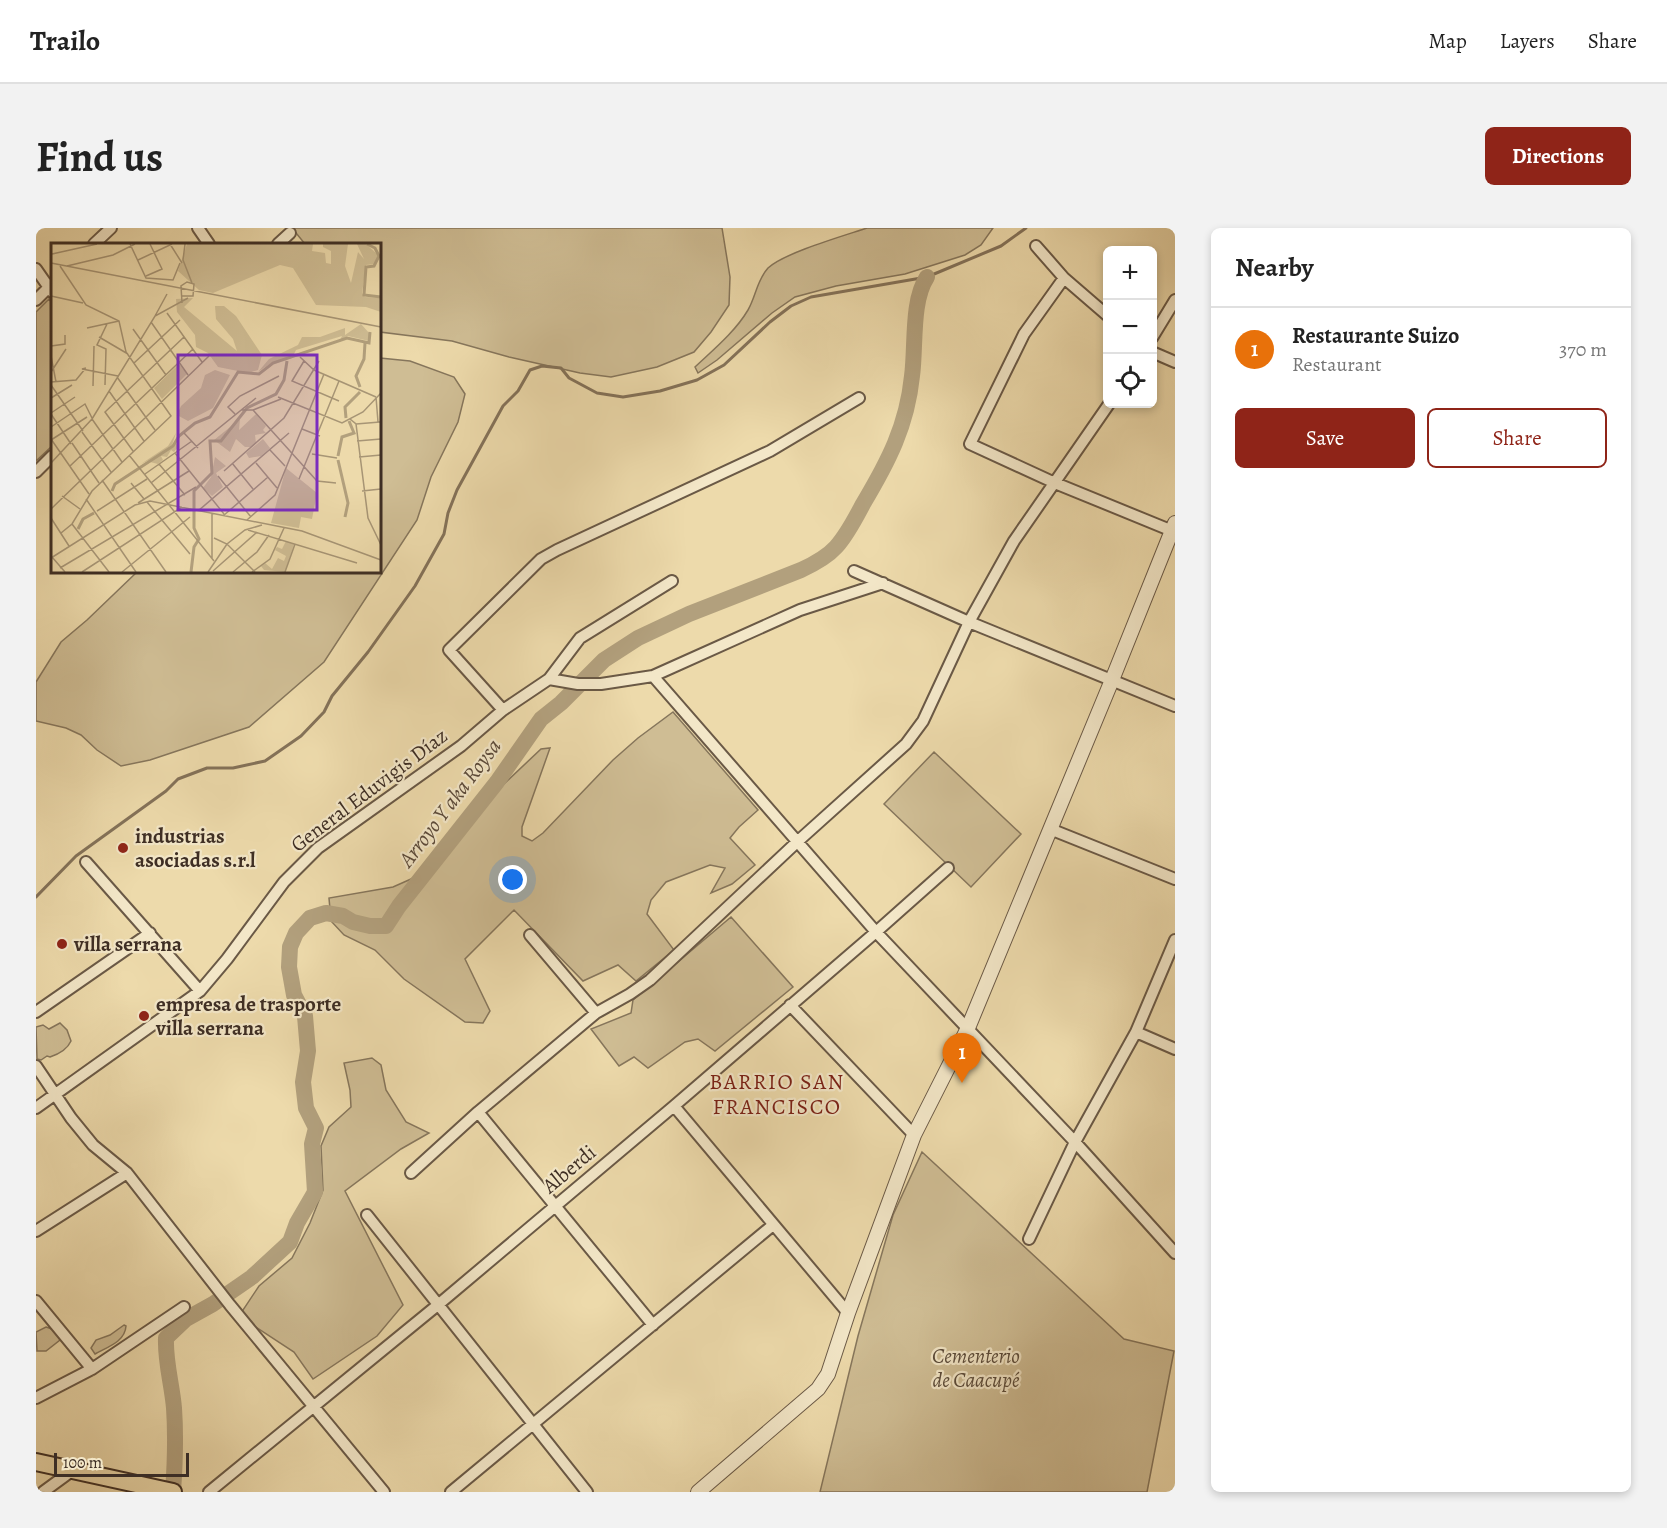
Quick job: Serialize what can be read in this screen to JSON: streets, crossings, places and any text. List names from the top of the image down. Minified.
{"streets":{"street":["General Eduvigis Díaz","Alberdi"]},"districts":["BARRIO SAN FRANCISCO"],"water":["Arroyo Y aka Roysa"],"parks":["Cementerio de Caacupé"],"places":["industrias asociadas s.r.l","villa serrana","empresa de trasporte villa serrana"],"scale_bar":"100 m","page":{"header":"Trailo","nav":["Map","Layers","Share"],"buttons":["Directions",["Save","Share"]],"title":"Find us","heading":"Nearby","map_buttons":["+","−"],"list":[{"mark":"1","name":"Restaurante Suizo","note":"Restaurant","value":"370 m"}],"pins":"1","scale":"100 m"}}
